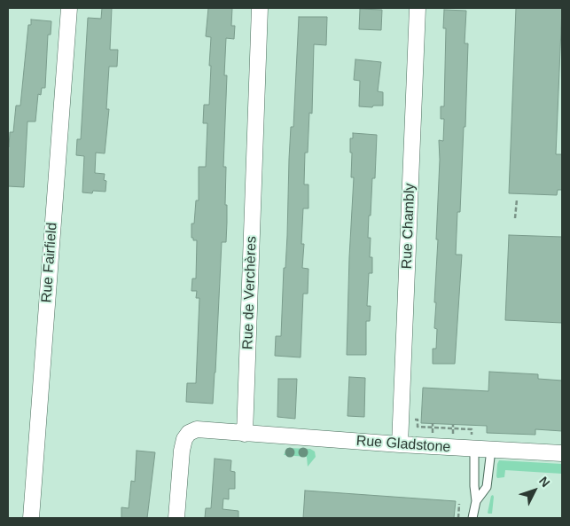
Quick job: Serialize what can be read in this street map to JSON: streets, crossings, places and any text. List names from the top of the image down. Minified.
{"streets":{"street":["Rue Chambly","Rue Fairfield","Rue de Verchères","Rue Gladstone"]},"crossings":[["Rue Chambly","Rue Gladstone"],["Rue de Verchères","Rue Gladstone"]],"north":"top right"}
